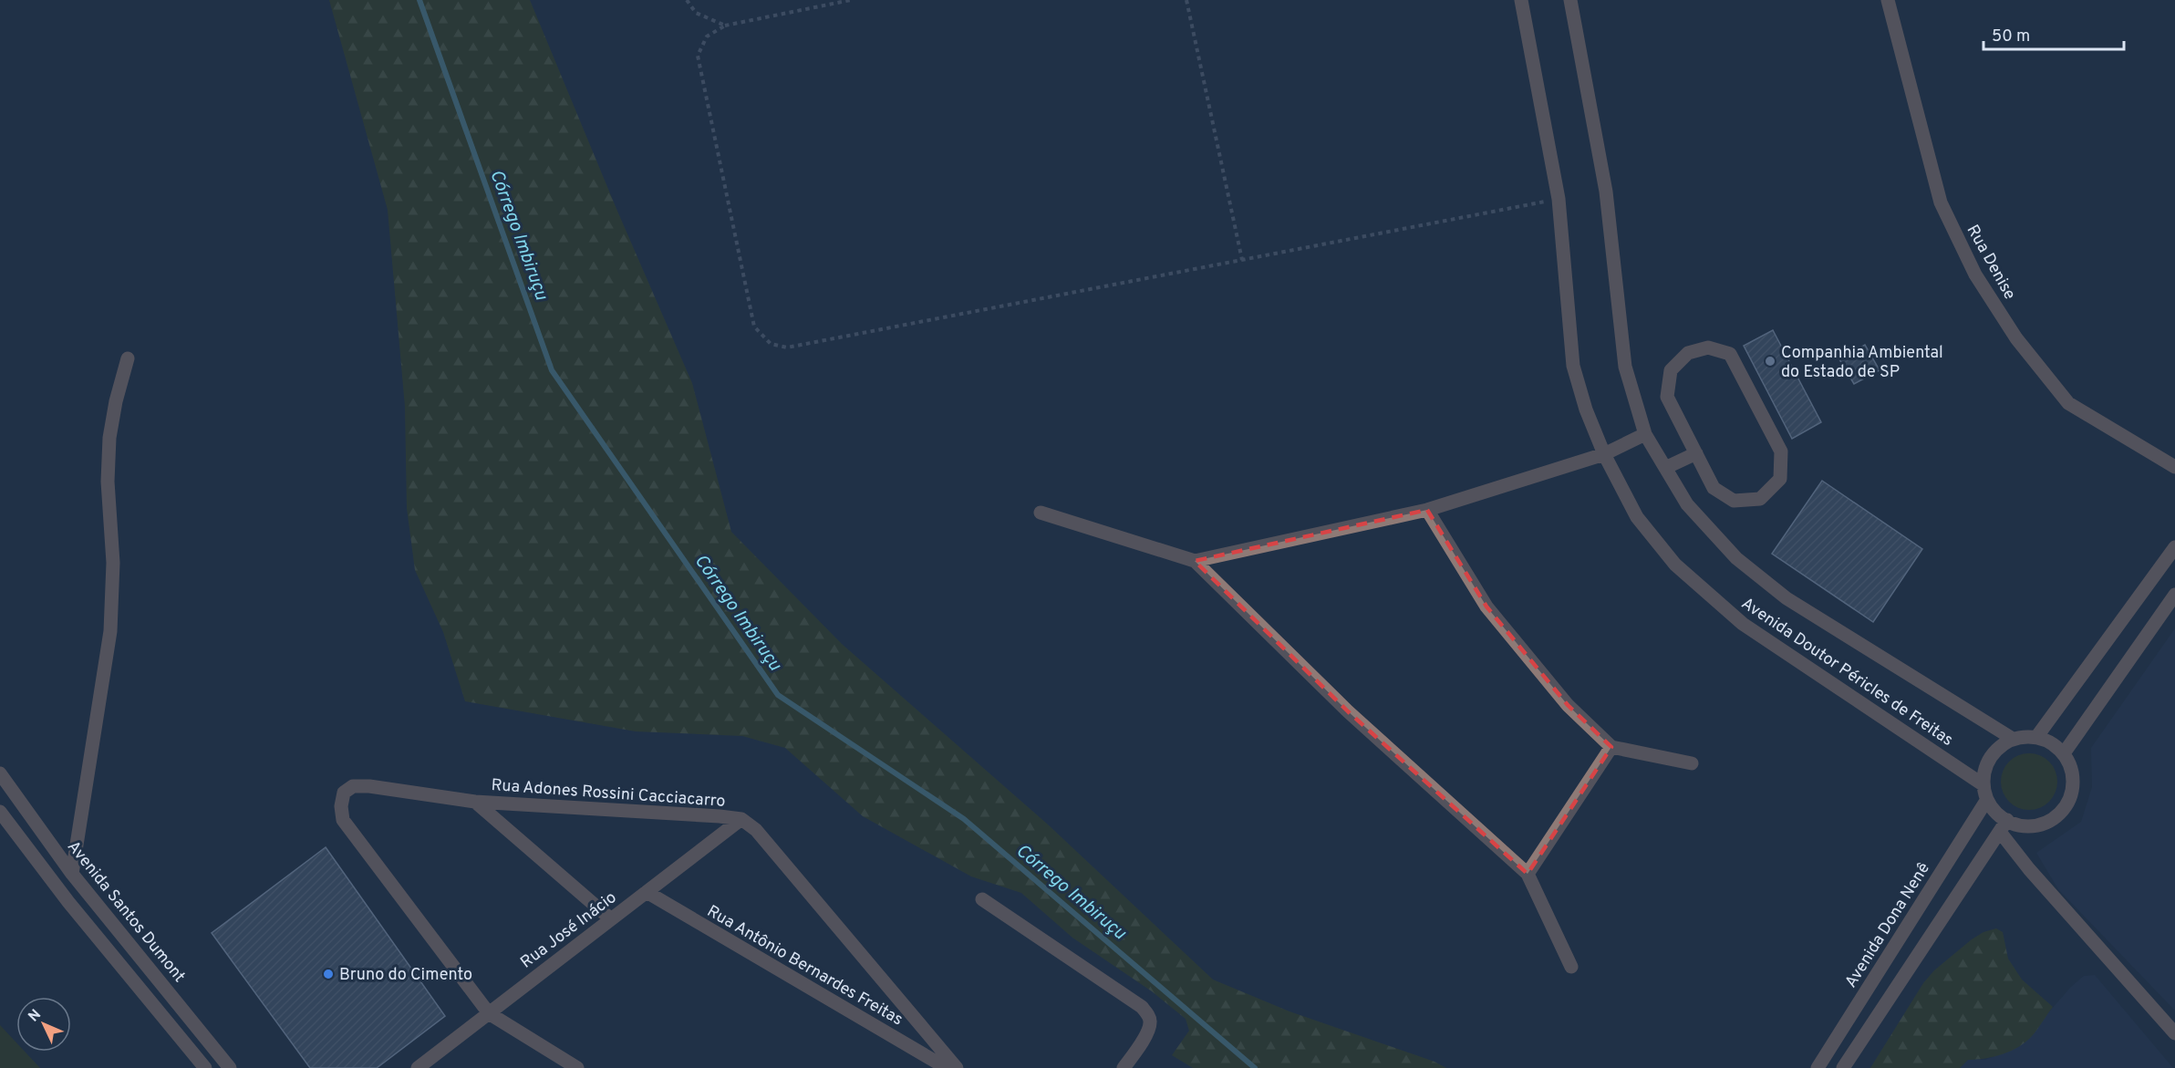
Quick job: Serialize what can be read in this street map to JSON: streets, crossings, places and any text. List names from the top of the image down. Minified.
{"streets":{"street":["Rua Denise","Avenida Doutor Péricles de Freitas","Rua Adones Rossini Cacciacarro","Avenida Santos Dumont","Avenida Dona Nenê","Rua José Inácio","Rua Antônio Bernardes Freitas"]},"crossings":[["Avenida Doutor Péricles de Freitas","Avenida Dona Nenê"],["Rua Adones Rossini Cacciacarro","Rua José Inácio"],["Rua José Inácio","Rua Antônio Bernardes Freitas"]],"water":["Córrego Imbiruçu"],"places":["Companhia Ambiental do Estado de SP","Bruno do Cimento"],"scale_bar":"50 m","north":"top left"}
